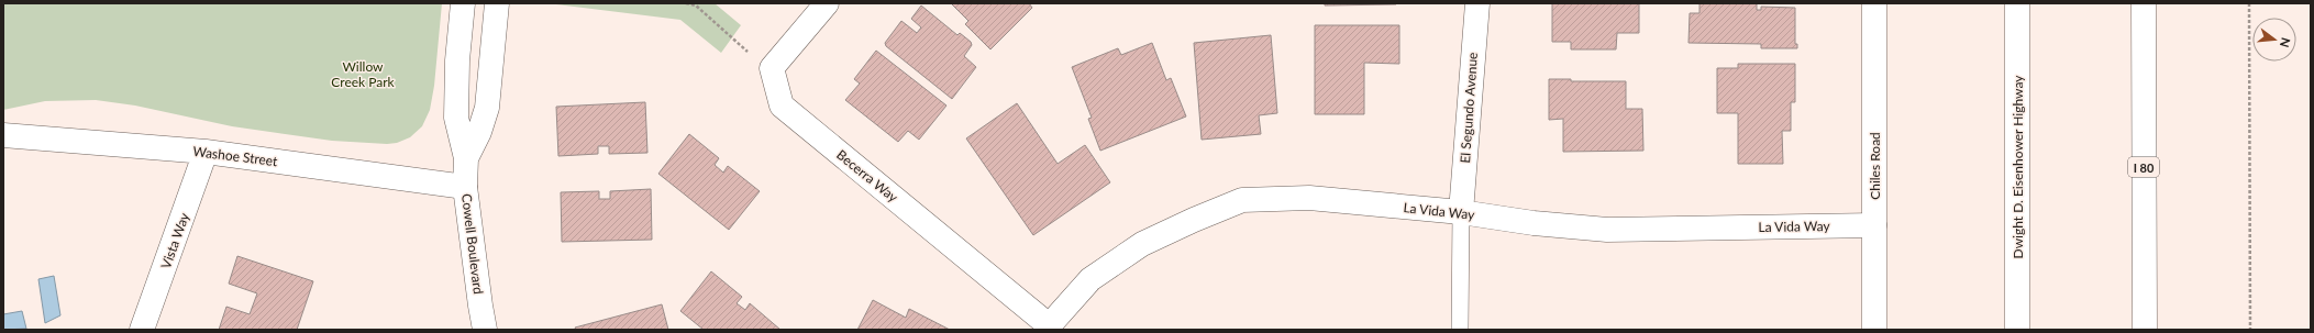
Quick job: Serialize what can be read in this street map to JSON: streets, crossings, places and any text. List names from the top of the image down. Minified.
{"streets":{"main road":["El Segundo Avenue","Washoe Street","Chiles Road","Dwight D. Eisenhower Highway","I 80","Becerra Way","La Vida Way","Vista Way","Cowell Boulevard"]},"crossings":[["El Segundo Avenue","La Vida Way"],["Washoe Street","Vista Way"],["Washoe Street","Cowell Boulevard"],["Chiles Road","La Vida Way"],["Becerra Way","La Vida Way"]],"parks":["Willow Creek Park"],"north":"right"}
